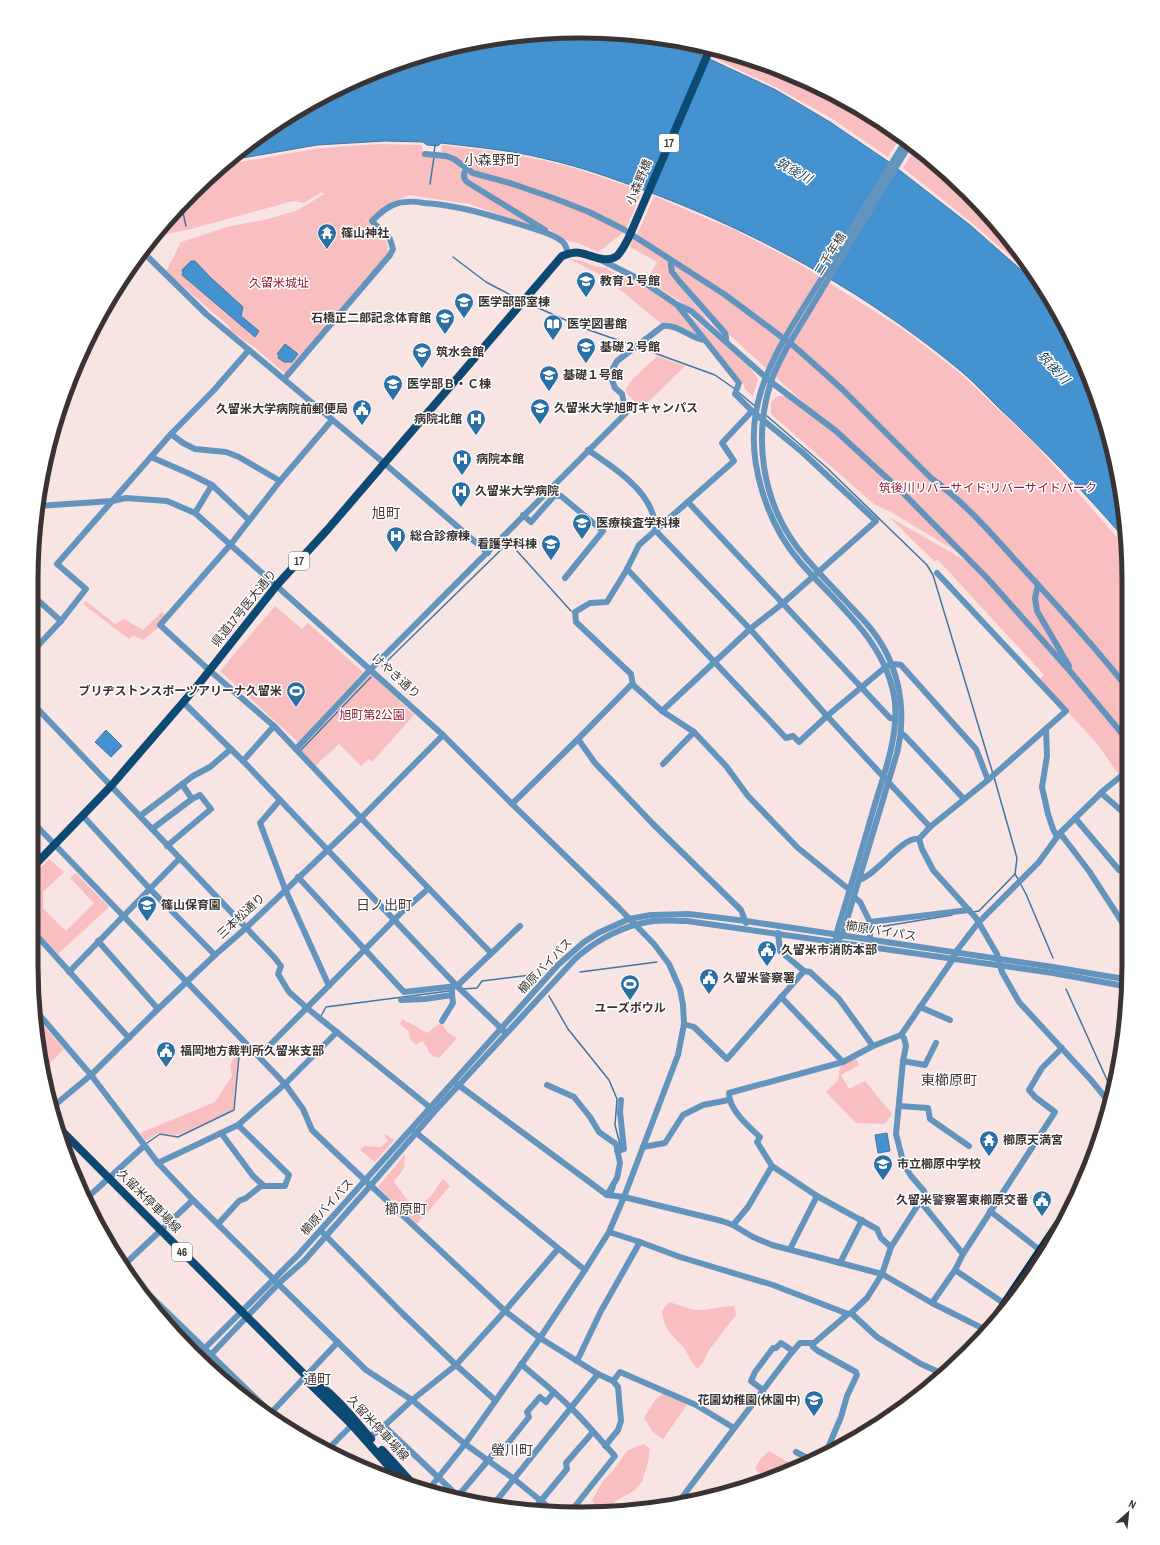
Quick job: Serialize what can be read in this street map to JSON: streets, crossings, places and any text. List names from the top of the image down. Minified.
{"streets":{"main road":["17","小森野橋","県道17号医大通り","久留米停車場線","46"],"street":["二千年橋","けやき通り","三本松通り","櫛原バイパス"]},"crossings":[["17","小森野橋"],["17","県道17号医大通り"],["県道17号医大通り","けやき通り"],["けやき通り","三本松通り"],["けやき通り","櫛原バイパス"],["櫛原バイパス","久留米停車場線"]],"districts":["小森野町","旭町","日ノ出町","東櫛原町","櫛原町","通町","螢川町"],"water":["筑後川"],"parks":["久留米城址","筑後川リバーサイド;リバーサイドパーク","旭町第2公園"],"places":{"temple":["篠山神社","櫛原天満宮"],"school or university":["教育１号館","医学部部室棟","石橋正二郎記念体育館","基礎２号館","筑水会館","基礎１号館","医学部Ｂ・Ｃ棟","久留米大学旭町キャンパス","医療検査学科棟","看護学科棟","篠山保育園","市立櫛原中学校","花園幼稚園(休園中)"],"library":["医学図書館"],"public building":["久留米大学病院前郵便局","久留米市消防本部","久留米警察署","福岡地方裁判所久留米支部","久留米警察署東櫛原交番"],"hospital":["病院北館","病院本館","久留米大学病院","総合診療棟"],"sports":["ブリヂストンスポーツアリーナ久留米","ユーズボウル"]},"north":"top right"}
